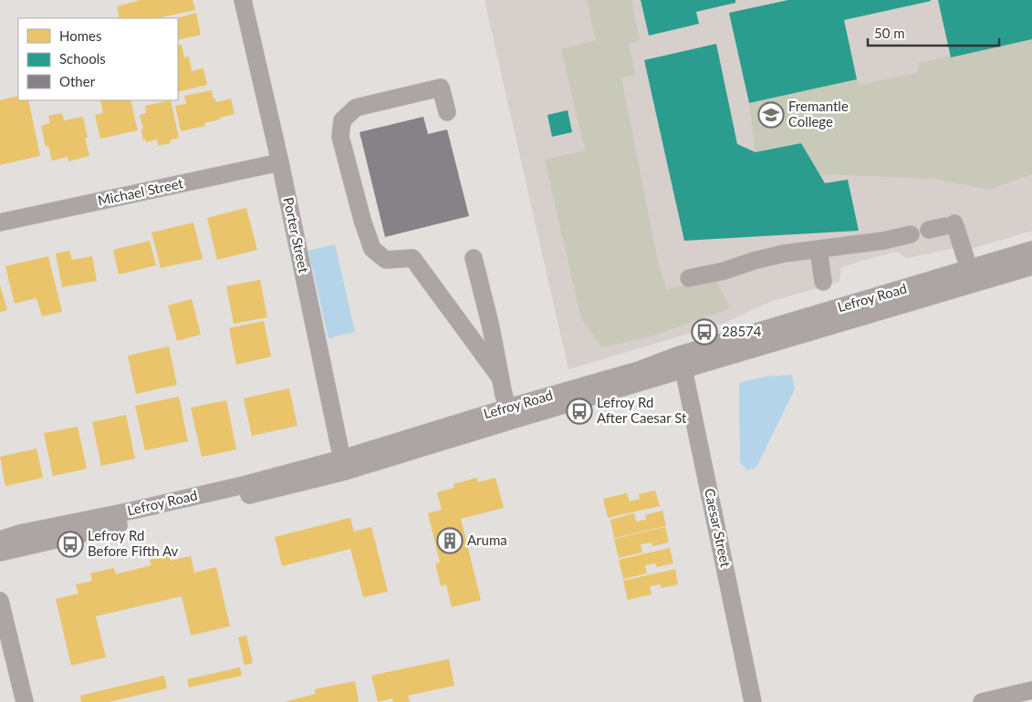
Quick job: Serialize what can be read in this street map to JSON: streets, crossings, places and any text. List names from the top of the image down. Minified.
{"streets":{"street":["Michael Street","Porter Street","Lefroy Road","Caesar Street"]},"crossings":[["Michael Street","Porter Street"],["Porter Street","Lefroy Road"],["Lefroy Road","Caesar Street"]],"places":{"school or university":["Fremantle College"],"bus stop":["28574","Lefroy Rd After Caesar St","Lefroy Rd Before Fifth Av"],"building":["Aruma"]},"legend":["Homes","Schools","Other"],"scale_bar":"50 m"}
